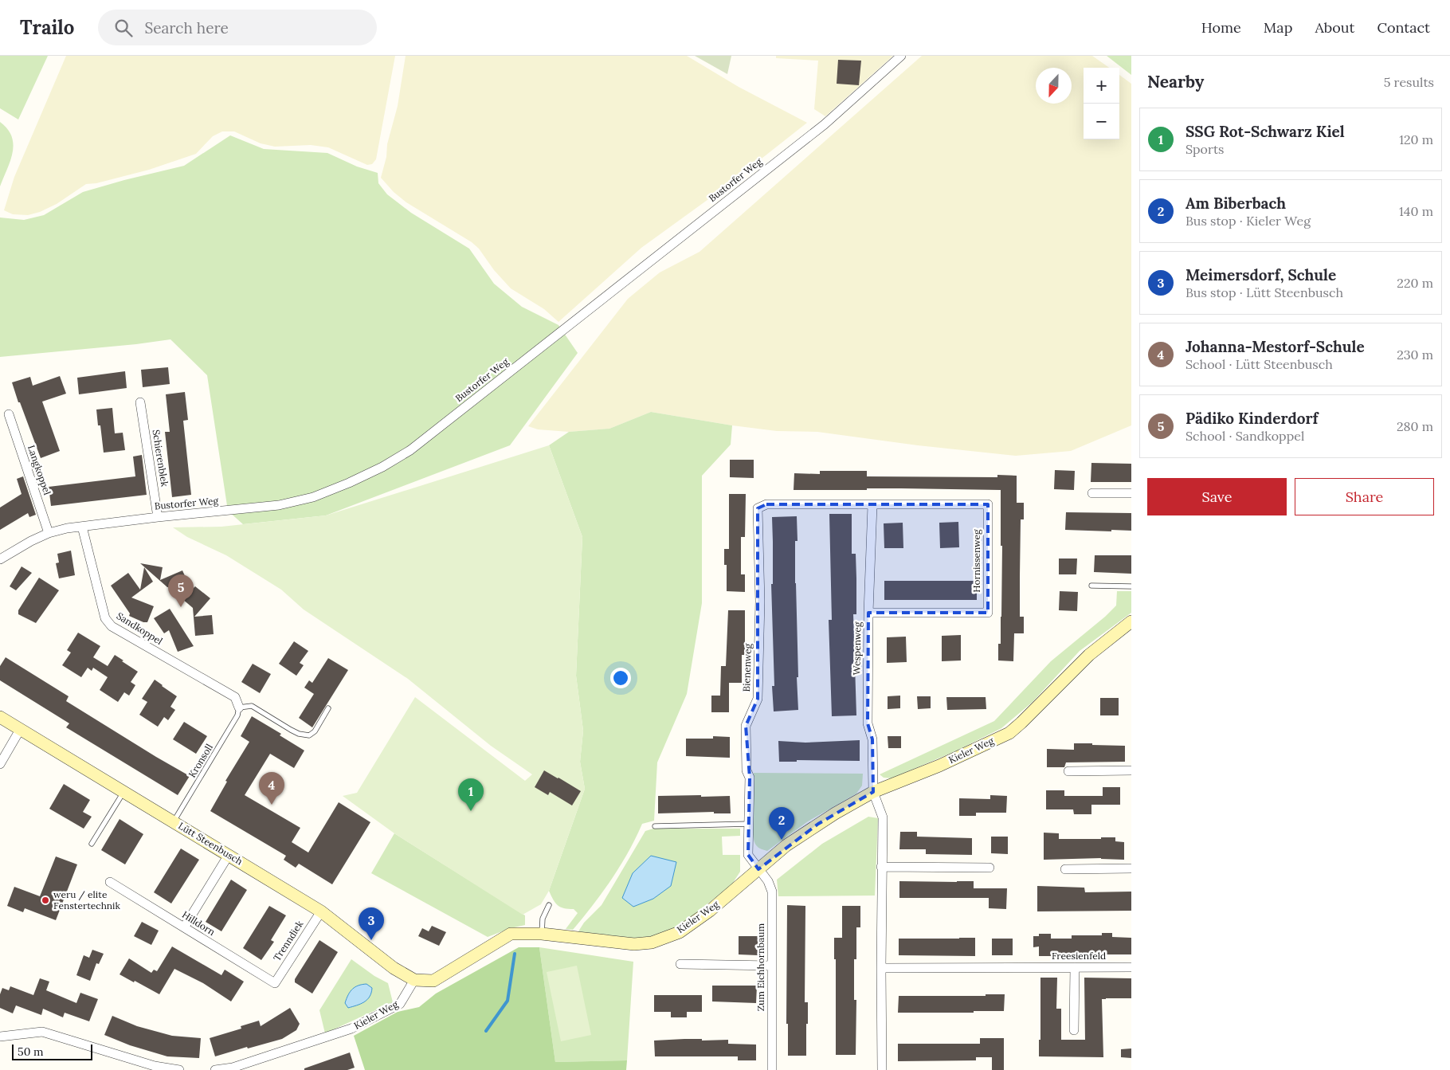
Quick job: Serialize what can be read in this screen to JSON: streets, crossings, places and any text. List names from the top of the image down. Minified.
{"streets":{"street":["Bustorfer Weg","Schierenblek","Langkoppel","Hornissenweg","Sandkoppel","Wespenweg","Bienenweg","Kieler Weg","Lütt Steenbusch","Hilldorn","Trenndiek","Freesienfeld","Zum Eichhornbaum"],"lane":["Kronsoll"]},"crossings":[["Bustorfer Weg","Schierenblek"],["Bustorfer Weg","Langkoppel"],["Bustorfer Weg","Sandkoppel"],["Hornissenweg","Wespenweg"],["Hornissenweg","Bienenweg"],["Sandkoppel","Kronsoll"],["Wespenweg","Bienenweg"],["Wespenweg","Kieler Weg"],["Wespenweg","Freesienfeld"],["Bienenweg","Kieler Weg"],["Bienenweg","Zum Eichhornbaum"],["Kieler Weg","Lütt Steenbusch"],["Kieler Weg","Zum Eichhornbaum"],["Kronsoll","Lütt Steenbusch"],["Lütt Steenbusch","Trenndiek"],["Hilldorn","Trenndiek"]],"places":["weru / elite Fenstertechnik"],"scale_bar":"50 m","north":"bottom","page":{"header":"Trailo","search":"Search here","nav":["Home","Map","About","Contact"],"heading":["Nearby","5 results"],"map_buttons":["+","−"],"list":[{"mark":"1","name":"SSG Rot-Schwarz Kiel","note":"Sports","value":"120 m"},{"mark":"2","name":"Am Biberbach","note":"Bus stop · Kieler Weg","value":"140 m"},{"mark":"3","name":"Meimersdorf, Schule","note":"Bus stop · Lütt Steenbusch","value":"220 m"},{"mark":"4","name":"Johanna-Mestorf-Schule","note":"School · Lütt Steenbusch","value":"230 m"},{"mark":"5","name":"Pädiko Kinderdorf","note":"School · Sandkoppel","value":"280 m"}],"buttons":["Save","Share"],"pins":["5","4","1","2","3"],"scale":"50 m"}}
